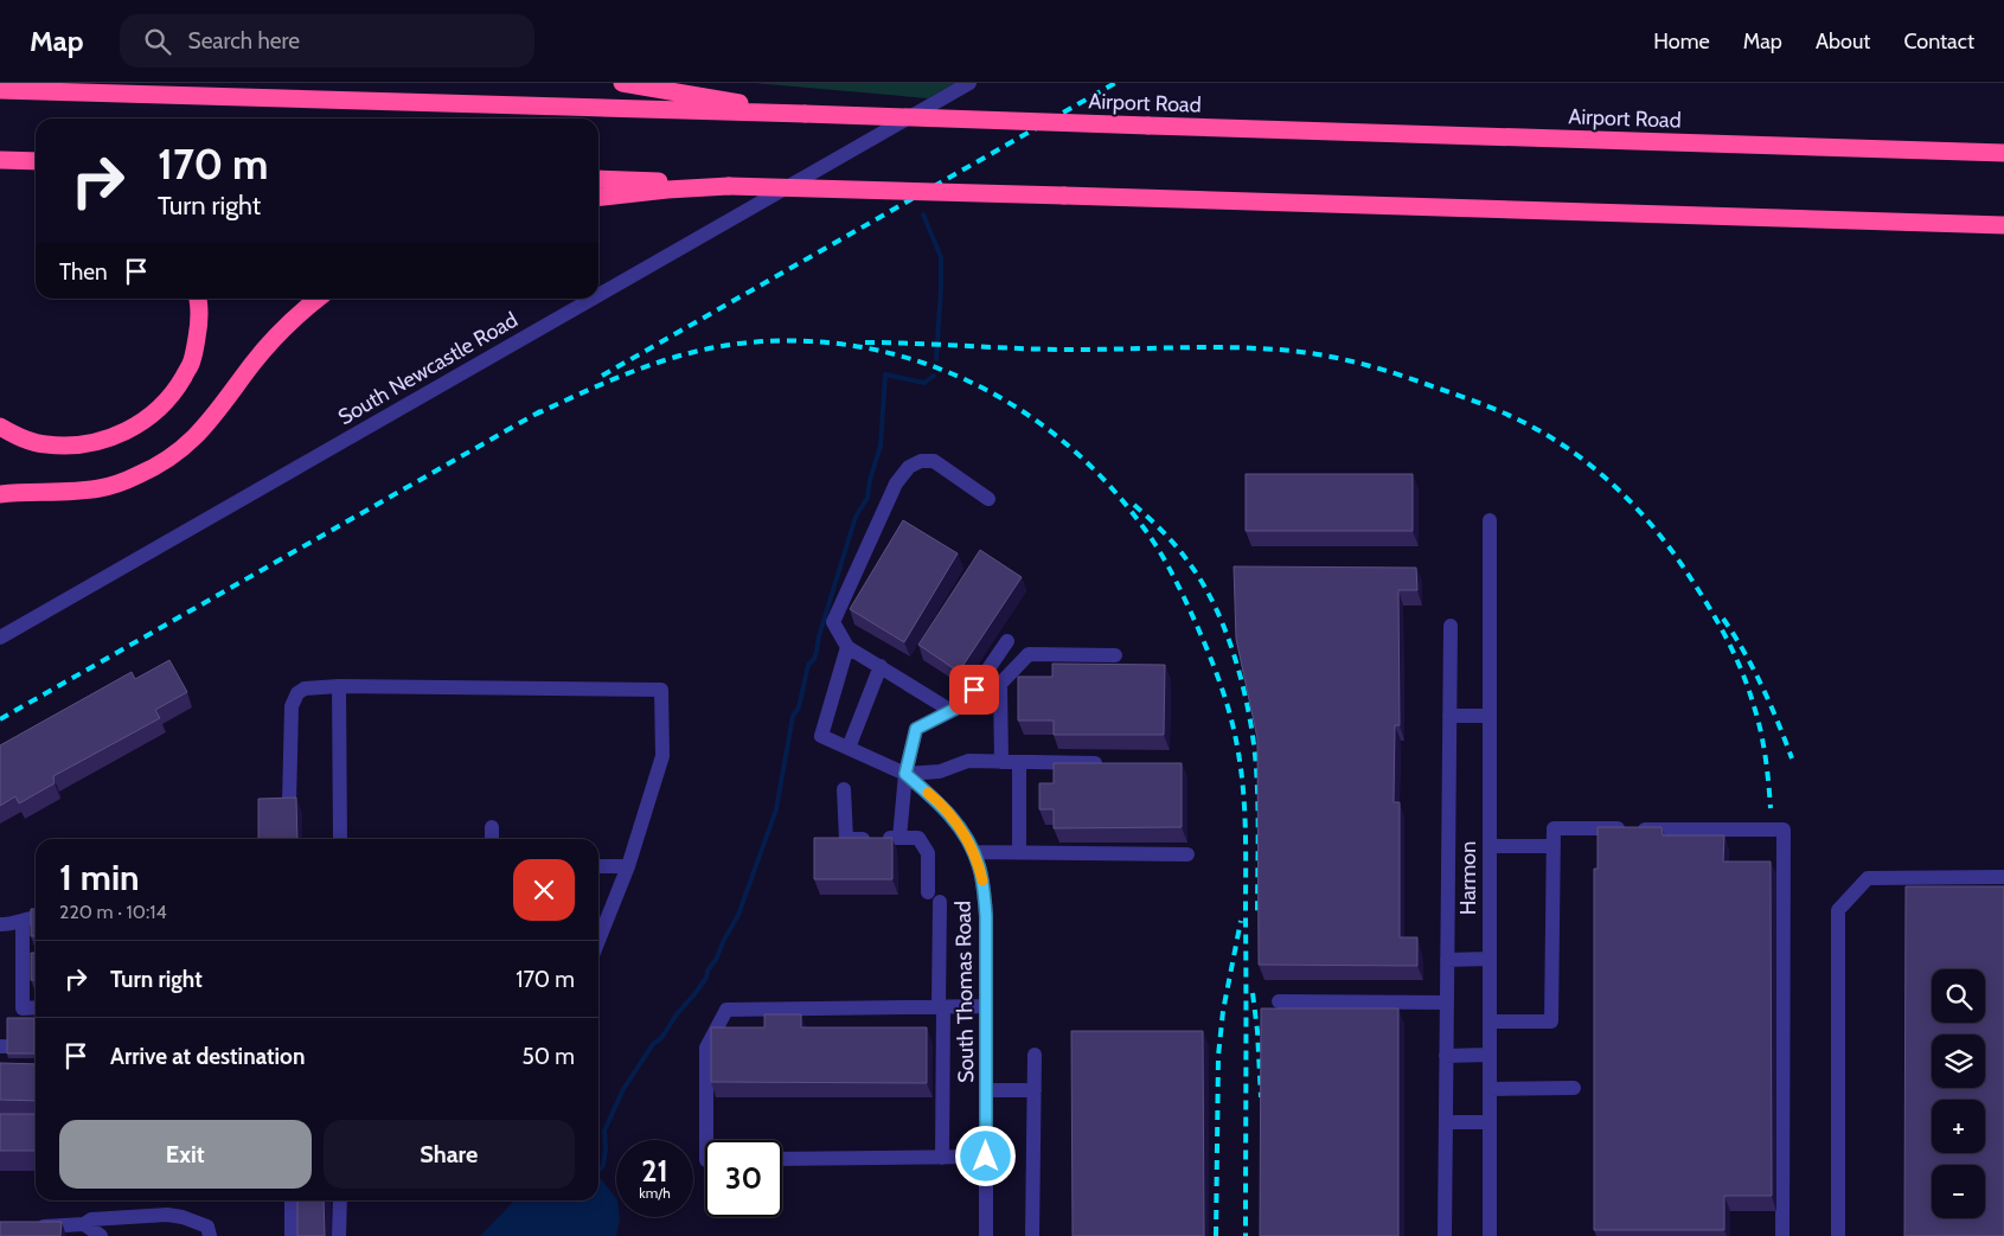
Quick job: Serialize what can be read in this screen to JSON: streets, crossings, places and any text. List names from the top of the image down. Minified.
{"streets":{"highway":["Airport Road"],"street":["South Newcastle Road","Harmon","South Thomas Road"]},"page":{"header":"Map","search":"Search here","nav":["Home","Map","About","Contact"],"turn":["170 m","Turn right"],"then":"Then","heading":["1 min","220 m · 10:14"],"list":[{"name":"Turn right","value":"170 m"},{"name":"Arrive at destination","value":"50 m"}],"map_buttons":["+","−"],"buttons":["Exit","Share"],"speed":"21 km/h","limit":"30"}}
